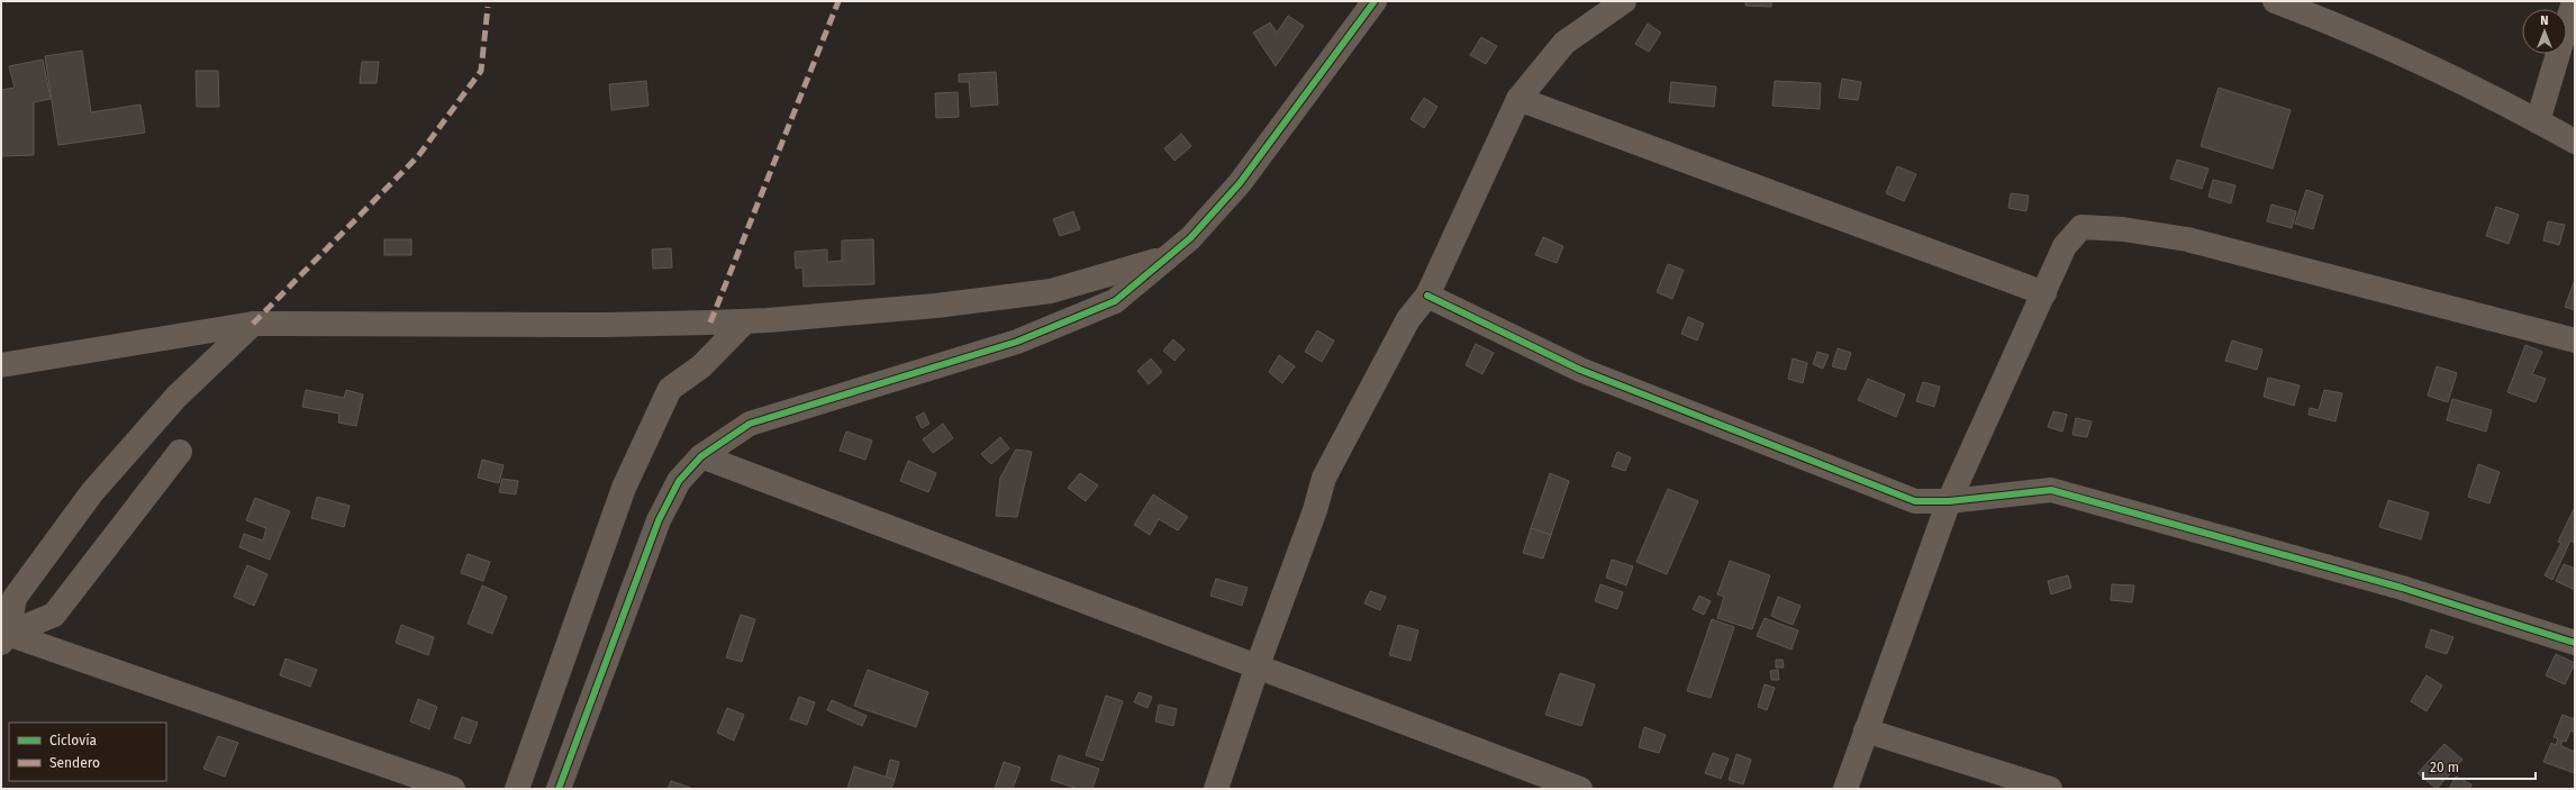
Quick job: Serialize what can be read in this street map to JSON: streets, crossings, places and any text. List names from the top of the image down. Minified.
{"legend":["Ciclovía","Sendero"],"scale_bar":"20 m","north":"top"}
